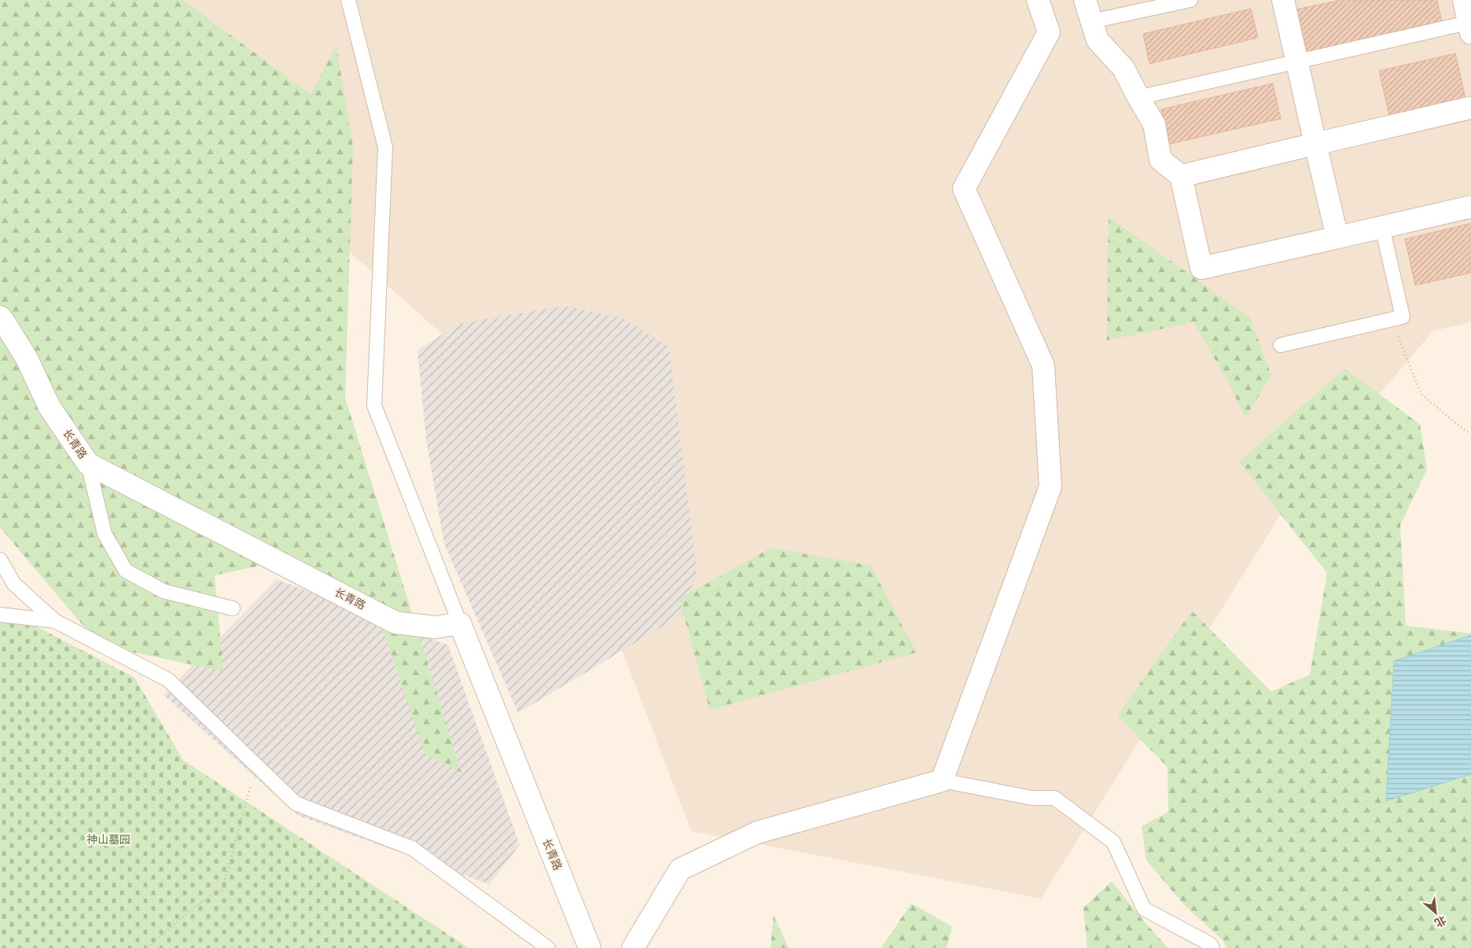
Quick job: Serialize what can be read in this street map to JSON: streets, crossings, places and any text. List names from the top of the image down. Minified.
{"streets":{"street":["长青路"]},"parks":["神山墓园"],"north":"bottom right"}
